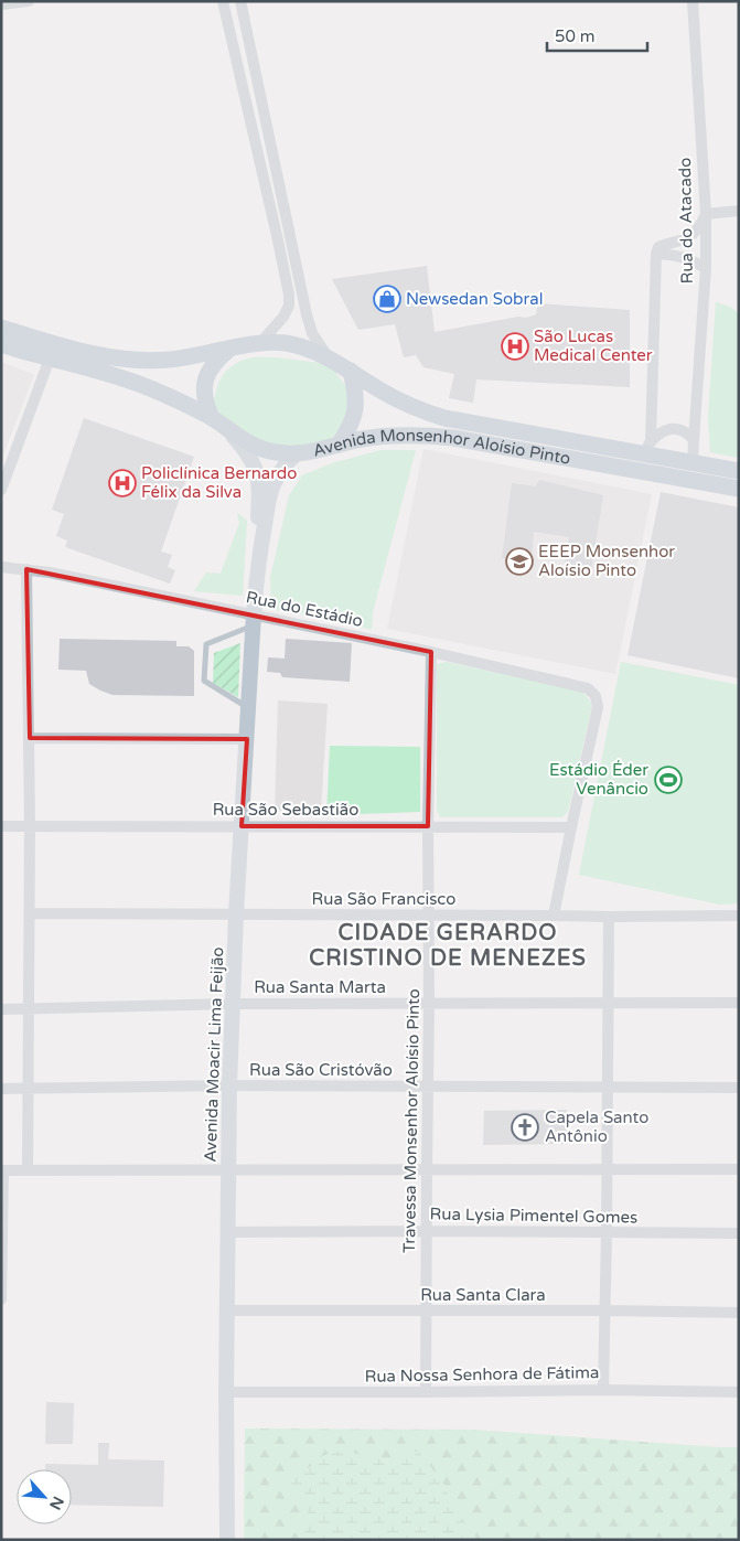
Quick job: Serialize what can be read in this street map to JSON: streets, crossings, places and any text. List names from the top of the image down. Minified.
{"streets":{"main road":["Avenida Monsenhor Aloísio Pinto","Avenida Moacir Lima Feijão"],"street":["Rua do Atacado","Rua do Estádio","Rua São Sebastião","Rua São Francisco","Rua Santa Marta","Rua São Cristóvão","Travessa Monsenhor Aloísio Pinto","Rua Lysia Pimentel Gomes","Rua Santa Clara","Rua Nossa Senhora de Fátima"]},"crossings":[["Rua do Atacado","Avenida Monsenhor Aloísio Pinto"],["Rua do Estádio","Rua São Sebastião"],["Rua do Estádio","Avenida Moacir Lima Feijão"],["Rua do Estádio","Travessa Monsenhor Aloísio Pinto"],["Rua São Sebastião","Avenida Moacir Lima Feijão"],["Rua São Sebastião","Travessa Monsenhor Aloísio Pinto"],["Rua São Francisco","Avenida Moacir Lima Feijão"],["Rua São Francisco","Travessa Monsenhor Aloísio Pinto"],["Rua Santa Marta","Avenida Moacir Lima Feijão"],["Rua Santa Marta","Travessa Monsenhor Aloísio Pinto"],["Avenida Moacir Lima Feijão","Rua São Cristóvão"],["Avenida Moacir Lima Feijão","Rua Lysia Pimentel Gomes"],["Avenida Moacir Lima Feijão","Rua Santa Clara"],["Avenida Moacir Lima Feijão","Rua Nossa Senhora de Fátima"],["Rua São Cristóvão","Travessa Monsenhor Aloísio Pinto"],["Travessa Monsenhor Aloísio Pinto","Rua Lysia Pimentel Gomes"],["Travessa Monsenhor Aloísio Pinto","Rua Santa Clara"],["Travessa Monsenhor Aloísio Pinto","Rua Nossa Senhora de Fátima"]],"districts":["CIDADE GERARDO CRISTINO DE MENEZES"],"places":{"shop":["Newsedan Sobral"],"hospital":["São Lucas Medical Center","Policlínica Bernardo Félix da Silva"],"school or university":["EEEP Monsenhor Aloísio Pinto"],"sports":["Estádio Éder Venâncio"],"church":["Capela Santo Antônio"]},"scale_bar":"50 m","north":"bottom right"}
